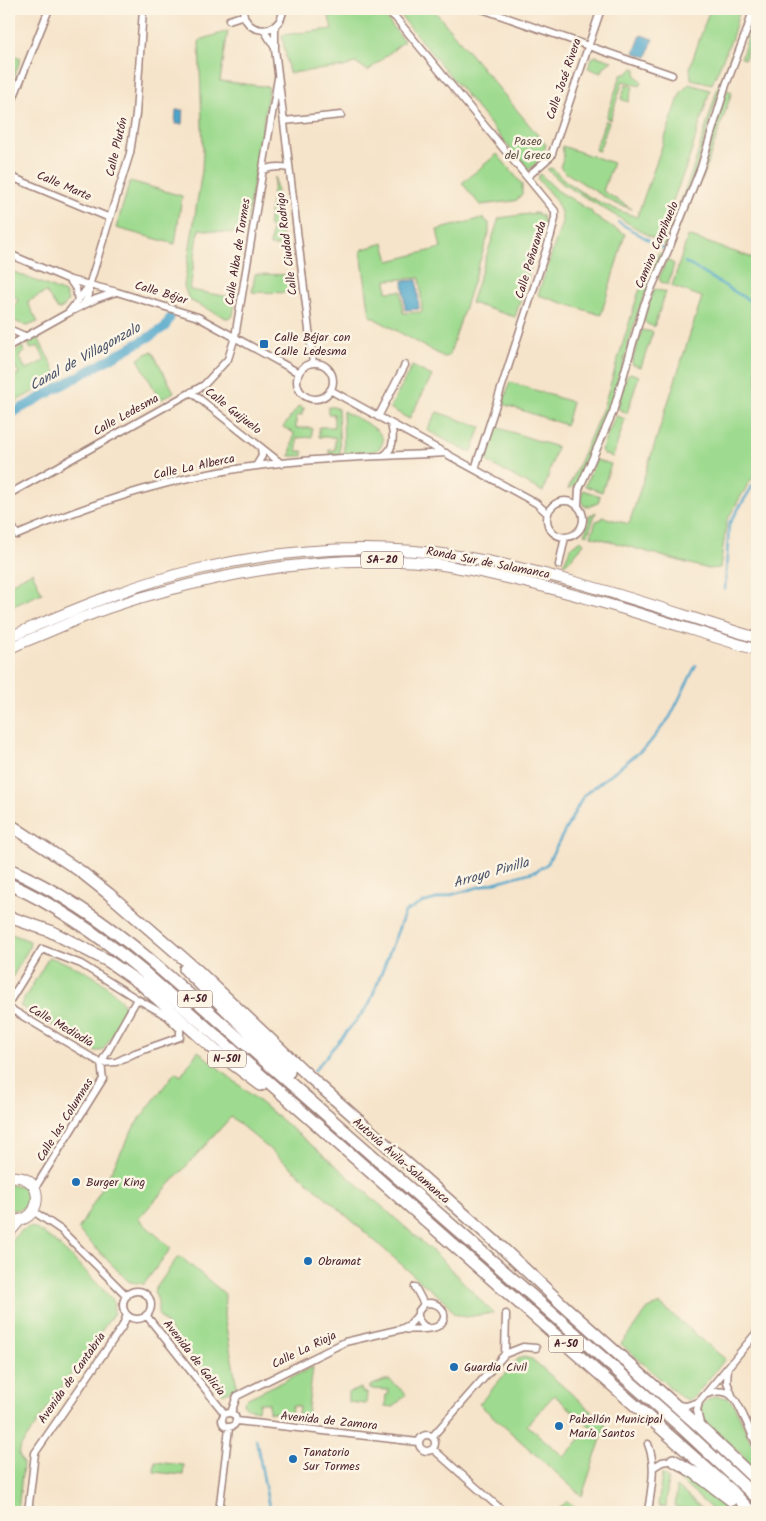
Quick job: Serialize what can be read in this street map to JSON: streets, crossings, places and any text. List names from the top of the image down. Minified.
{"streets":{"highway":["A-50","N-501","Autovía Ávila-Salamanca"],"main road":["SA-20","Ronda Sur de Salamanca"],"street":["Calle José Rivera","Calle Plutón","Calle Marte","Calle Ciudad Rodrigo","Camino Carpihuelo","Calle Alba de Tormes","Calle Peñaranda","Calle Béjar","Calle Guijuelo","Calle Ledesma","Calle La Alberca","Calle Mediodía","Calle las Columnas","Calle La Rioja","Avenida de Galicia","Avenida de Cantabria","Avenida de Zamora"]},"crossings":[["Calle José Rivera","Calle Peñaranda"],["Calle Plutón","Calle Marte"],["Calle Plutón","Calle Béjar"],["Calle Ciudad Rodrigo","Calle Alba de Tormes"],["Calle Ciudad Rodrigo","Calle Béjar"],["Calle Alba de Tormes","Calle Béjar"],["Calle Alba de Tormes","Calle Ledesma"],["Calle Béjar","Calle Ledesma"],["Calle Guijuelo","Calle Ledesma"],["Calle Guijuelo","Calle La Alberca"],["A-50","N-501"],["Calle Mediodía","Calle las Columnas"],["Calle La Rioja","Avenida de Galicia"],["Calle La Rioja","Avenida de Zamora"],["Avenida de Galicia","Avenida de Cantabria"],["Avenida de Galicia","Avenida de Zamora"]],"water":["Canal de Villagonzalo","Arroyo Pinilla"],"parks":["Paseo del Greco"],"places":{"transit":["Calle Béjar con Calle Ledesma"],"other":["Burger King","Obramat","Guardia Civil","Pabellón Municipal María Santos","Tanatorio Sur Tormes"]}}
